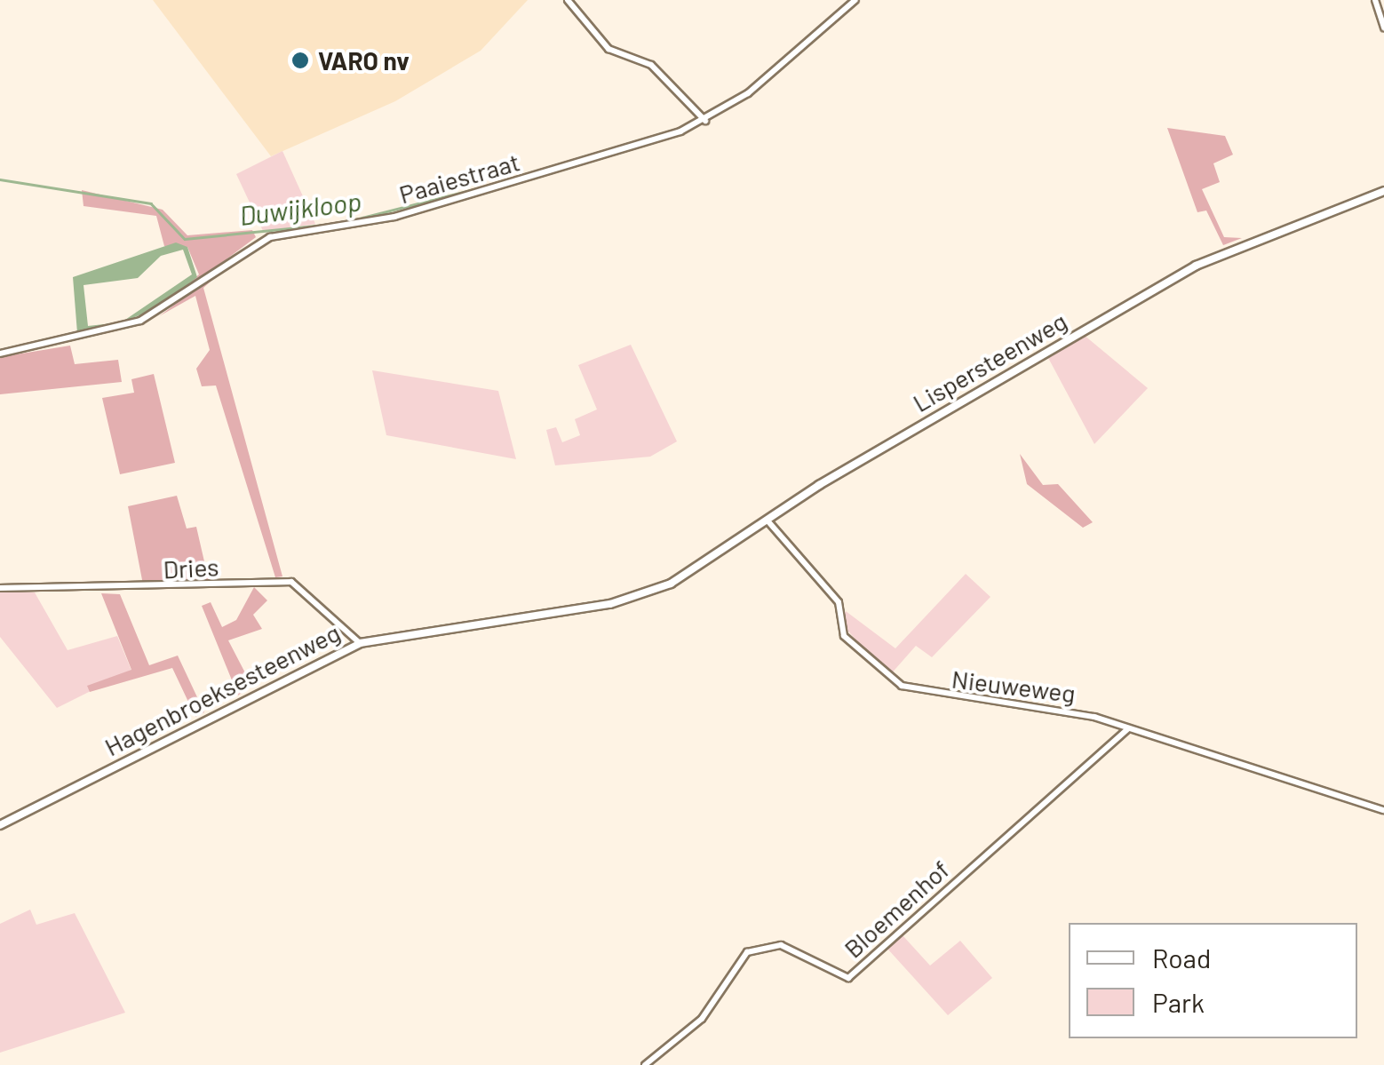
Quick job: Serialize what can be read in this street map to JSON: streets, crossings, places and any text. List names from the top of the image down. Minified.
{"streets":{"street":["Paaiestraat","Lispersteenweg","Dries","Nieuweweg","Hagenbroeksesteenweg","Bloemenhof"]},"crossings":[["Lispersteenweg","Nieuweweg"],["Lispersteenweg","Hagenbroeksesteenweg"],["Dries","Hagenbroeksesteenweg"],["Nieuweweg","Bloemenhof"]],"water":["Duwijkloop"],"places":["VARO nv"],"legend":["Road","Park"]}
